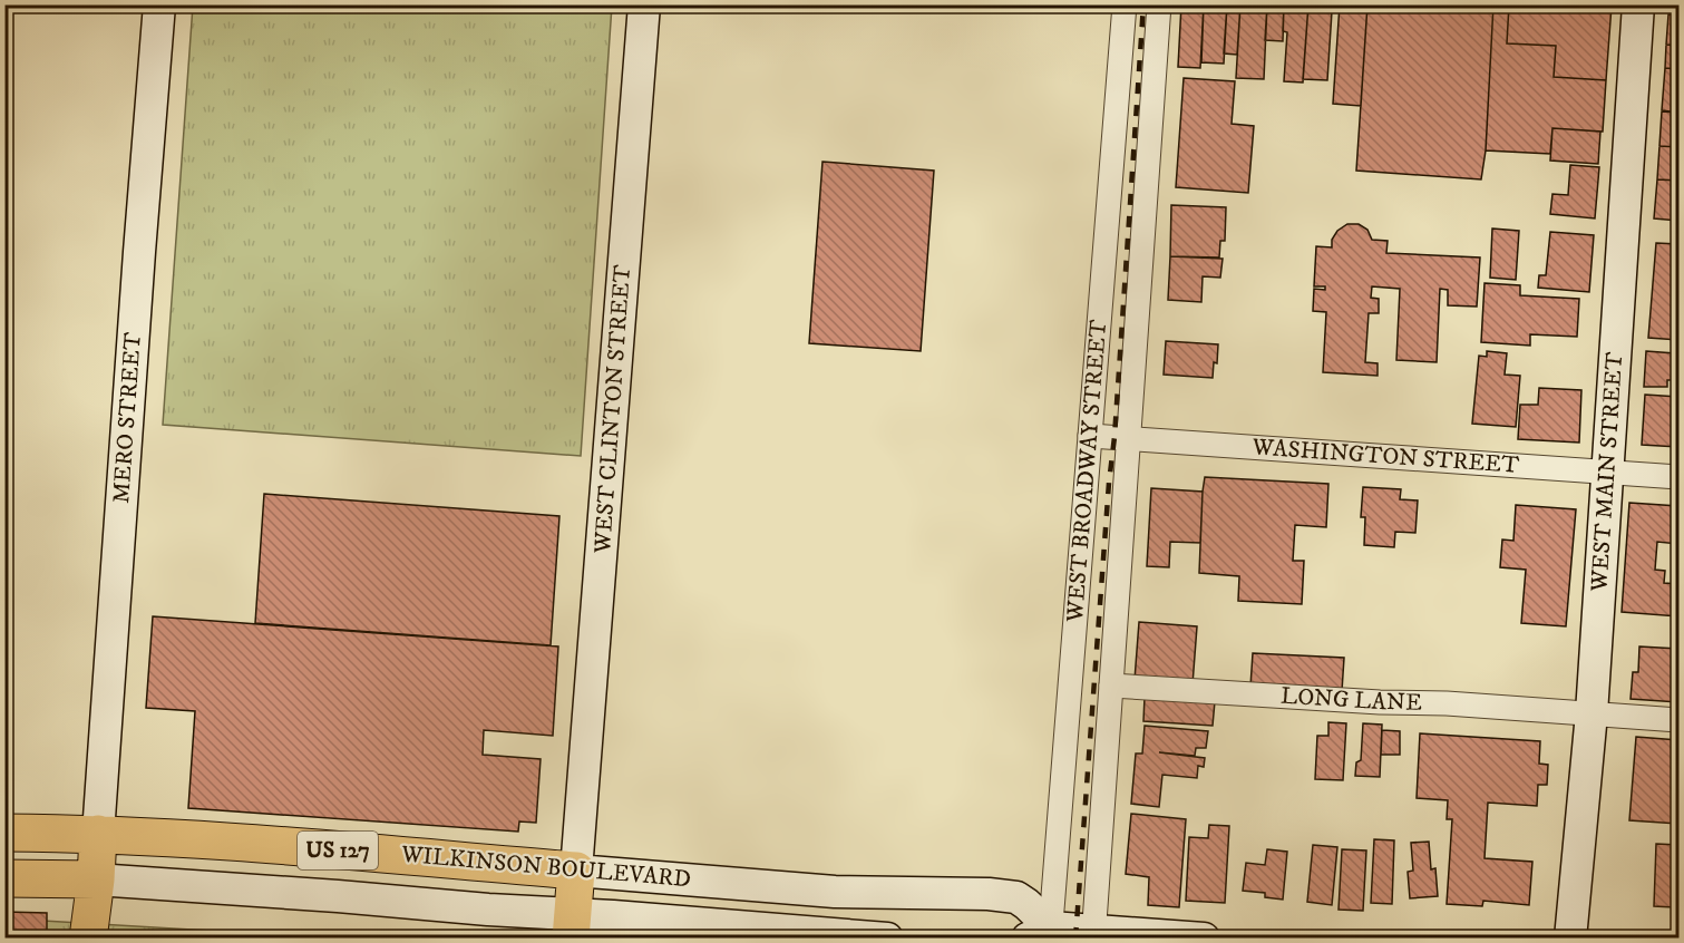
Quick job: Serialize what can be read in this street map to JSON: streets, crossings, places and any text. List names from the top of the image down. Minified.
{"streets":{"highway":["US 127","WILKINSON BOULEVARD"],"main road":["WEST CLINTON STREET","MERO STREET","WEST MAIN STREET"],"street":["WASHINGTON STREET","WEST BROADWAY STREET","LONG LANE"]},"crossings":[["WEST CLINTON STREET","WILKINSON BOULEVARD"],["MERO STREET","WILKINSON BOULEVARD"],["WASHINGTON STREET","WEST BROADWAY STREET"],["WASHINGTON STREET","WEST MAIN STREET"],["WEST BROADWAY STREET","LONG LANE"],["WEST BROADWAY STREET","WILKINSON BOULEVARD"],["WEST MAIN STREET","LONG LANE"]]}
